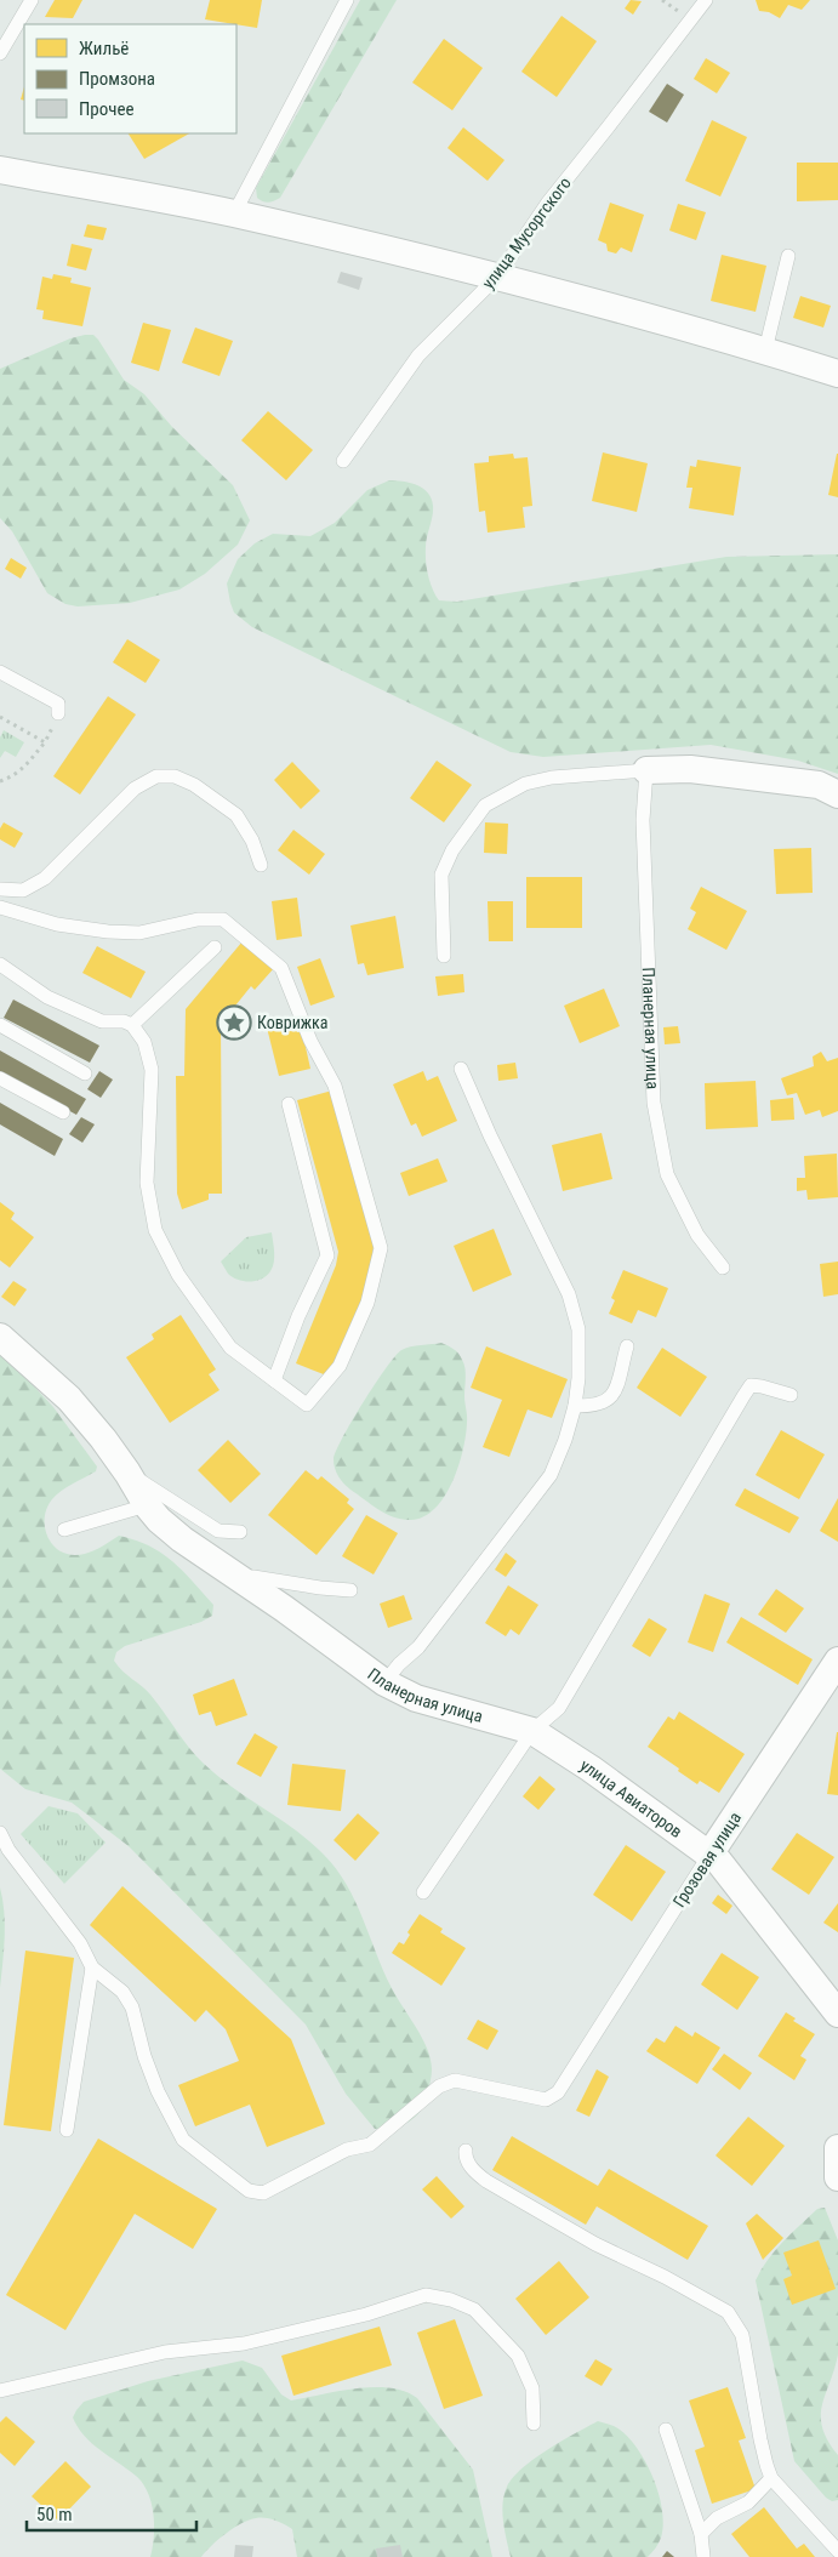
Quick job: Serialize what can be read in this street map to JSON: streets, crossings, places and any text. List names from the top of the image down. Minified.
{"streets":{"street":["Планерная улица","улица Авиаторов","Грозовая улица"],"lane":["улица Мусоргского"]},"crossings":[["Планерная улица","улица Авиаторов"],["улица Авиаторов","Грозовая улица"]],"places":{"place":["Коврижка"]},"legend":["Жильё","Промзона","Прочее"],"scale_bar":"50 m"}
